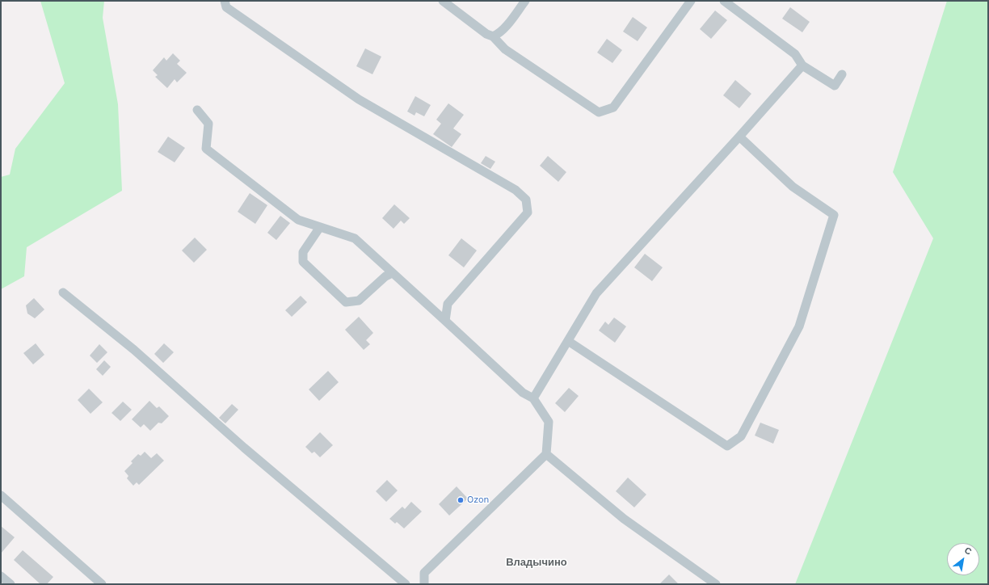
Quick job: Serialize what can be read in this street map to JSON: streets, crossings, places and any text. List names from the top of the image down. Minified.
{"districts":["Владычино"],"places":["Ozon"],"north":"top right"}
